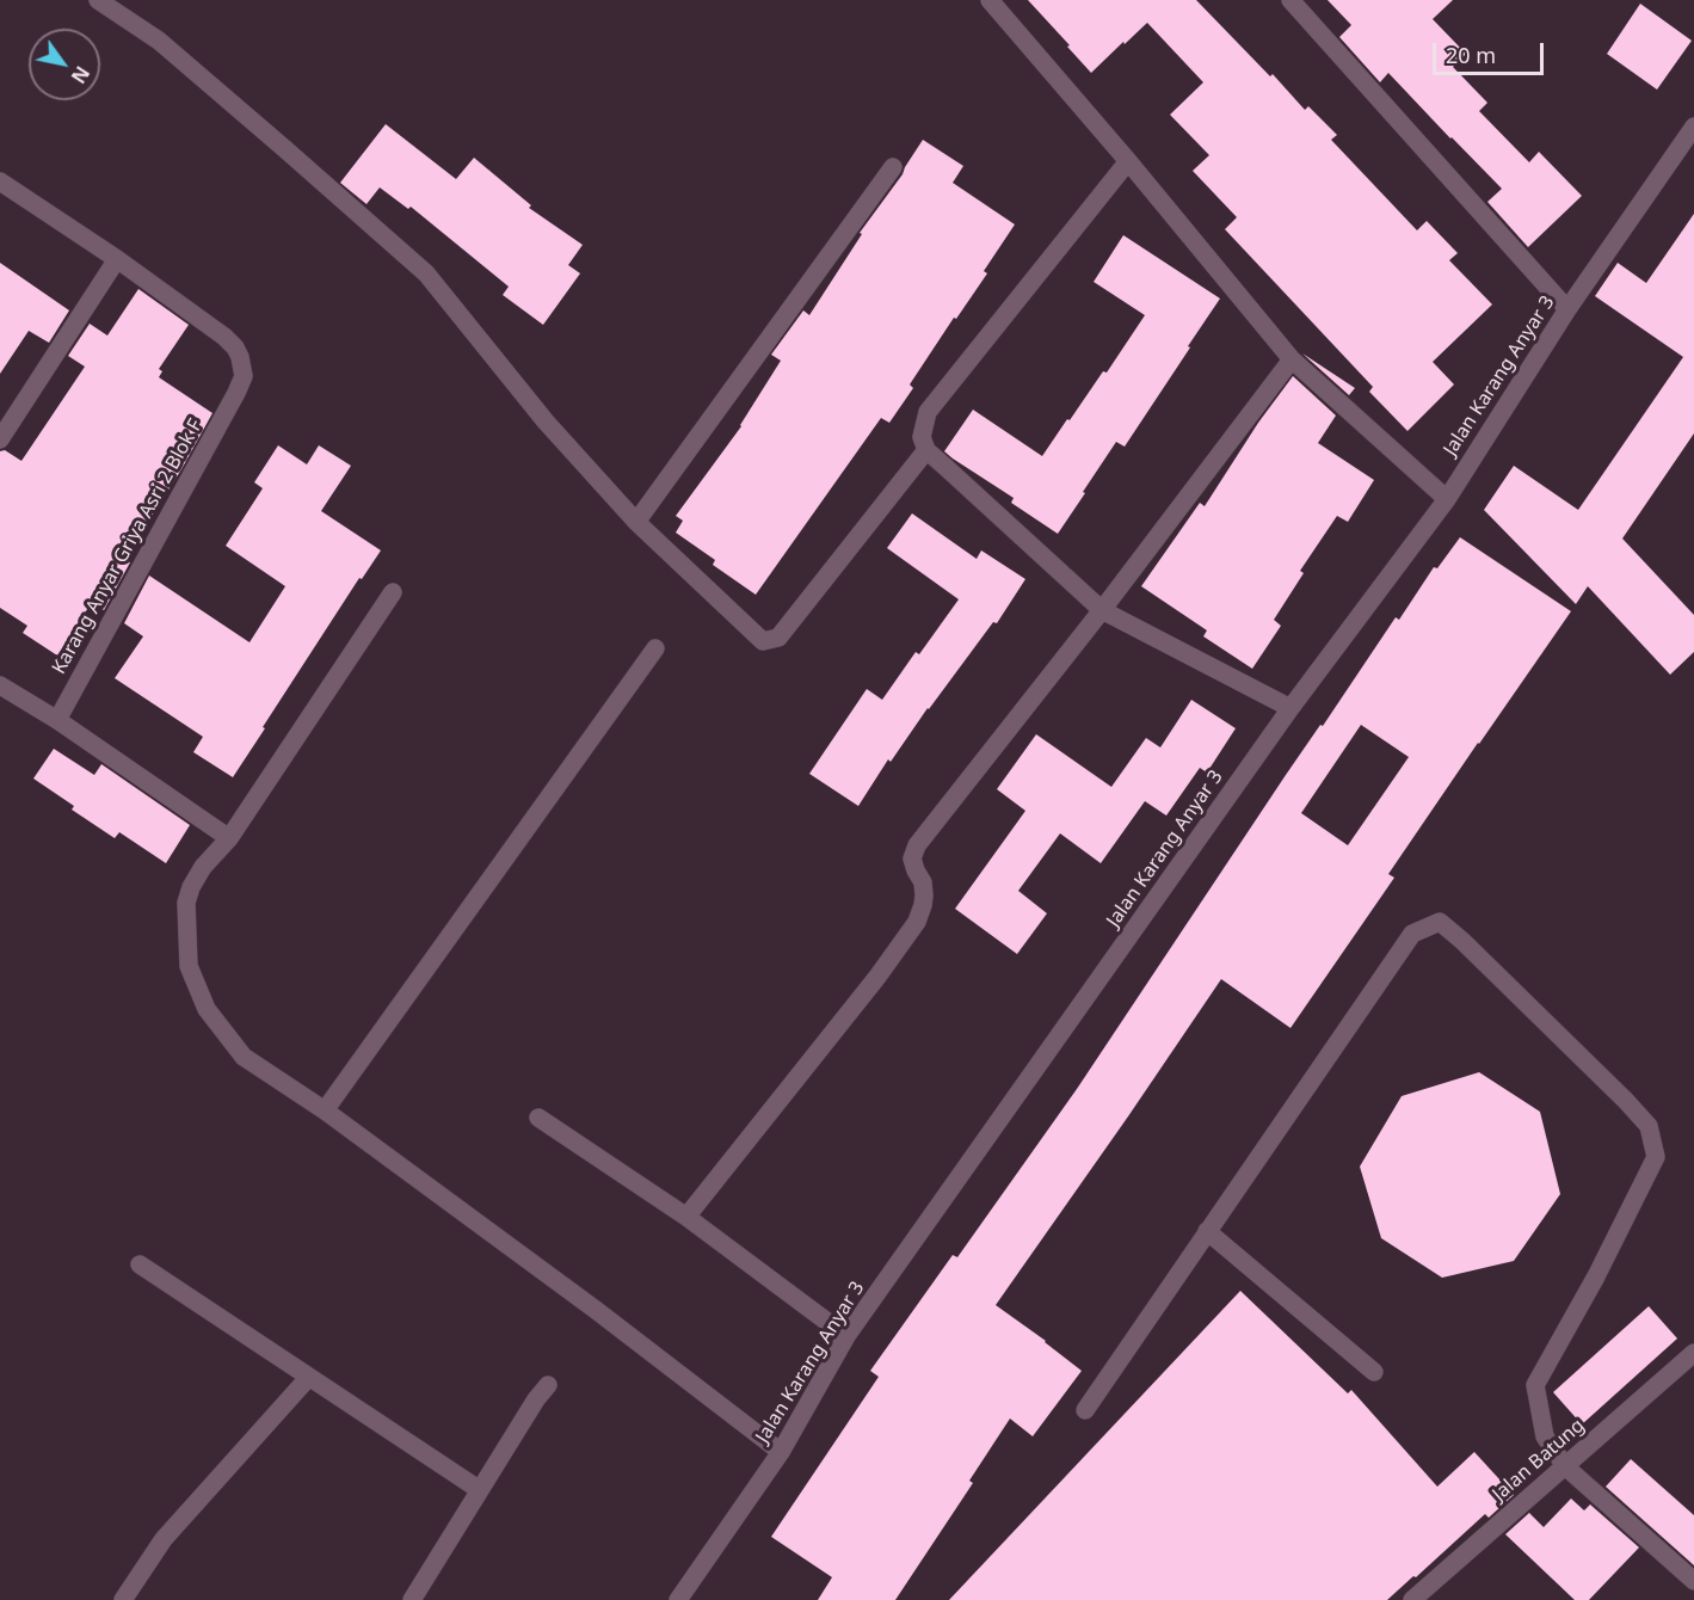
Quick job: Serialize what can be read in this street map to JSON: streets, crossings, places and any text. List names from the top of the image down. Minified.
{"streets":{"street":["Jalan Karang Anyar 3","Karang Anyar Griya Asri 2 Blok F","Jalan Batung"]},"scale_bar":"20 m","north":"bottom right"}
